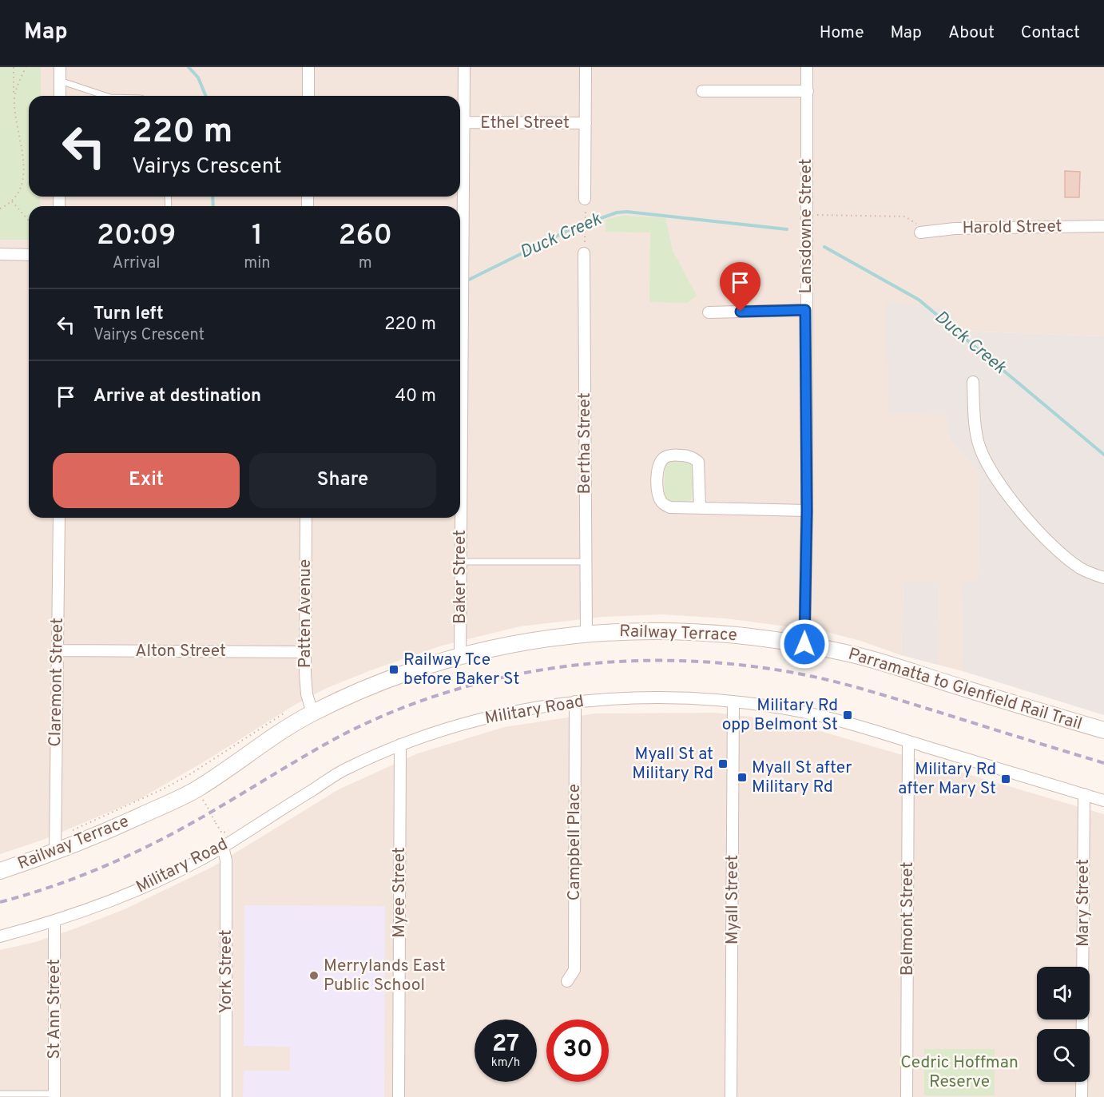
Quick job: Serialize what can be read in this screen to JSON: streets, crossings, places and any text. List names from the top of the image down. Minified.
{"streets":{"main road":["Railway Terrace"],"street":["Ethel Street","Lansdowne Street","Harold Street","Bertha Street","Baker Street","Patten Avenue","Alton Street","Claremont Street","Military Road","Campbell Place","Myee Street","Myall Street","Mary Street","Belmont Street","York Street","St Ann Street"]},"crossings":[["Ethel Street","Baker Street"],["Lansdowne Street","Railway Terrace"],["Bertha Street","Railway Terrace"],["Baker Street","Railway Terrace"],["Patten Avenue","Railway Terrace"],["Patten Avenue","Alton Street"],["Railway Terrace","Claremont Street"],["Alton Street","Claremont Street"],["Military Road","Campbell Place"],["Military Road","Myee Street"],["Military Road","Myall Street"],["Military Road","Mary Street"],["Military Road","Belmont Street"],["Military Road","York Street"],["Military Road","St Ann Street"]],"water":["Duck Creek"],"parks":["Cedric Hoffman Reserve"],"places":{"transit":["Railway Tce before Baker St","Military Rd opp Belmont St","Myall St at Military Rd","Myall St after Military Rd","Military Rd after Mary St"],"other":["Merrylands East Public School"]},"page":{"header":"Map","nav":["Home","Map","About","Contact"],"turn":["220 m","Vairys Crescent"],"eta":["20:09","Arrival","1","min","260","m"],"list":[{"name":"Turn left","note":"Vairys Crescent","value":"220 m"},{"name":"Arrive at destination","value":"40 m"}],"buttons":["Exit","Share"],"speed":"27 km/h","limit":"30"}}
